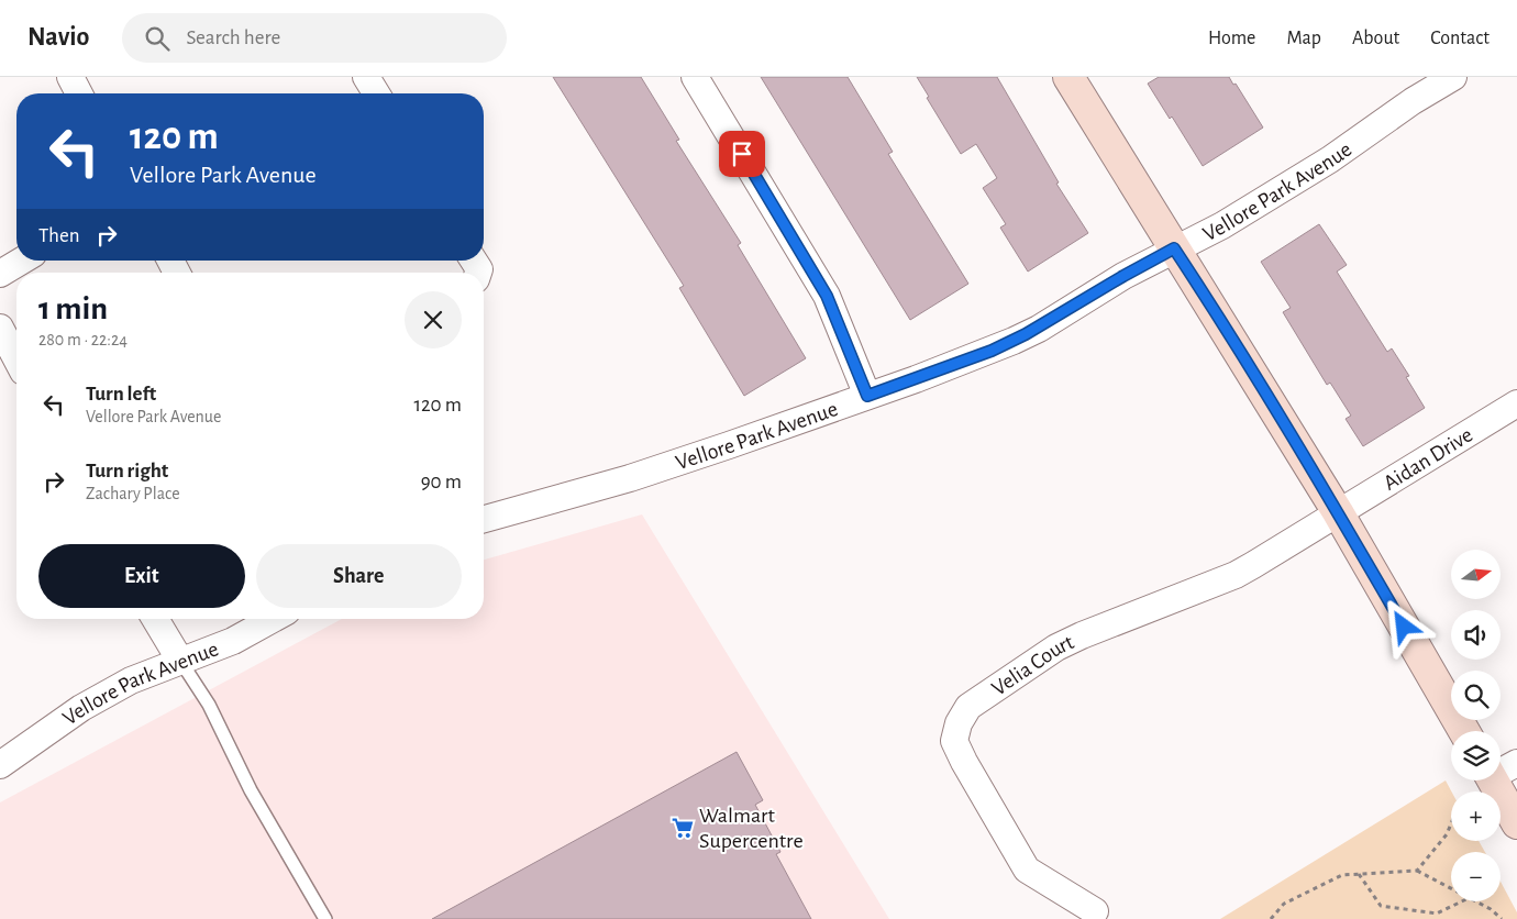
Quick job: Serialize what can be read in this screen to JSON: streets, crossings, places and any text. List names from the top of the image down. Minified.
{"streets":{"street":["Vellore Park Avenue","Aidan Drive","Velia Court"]},"crossings":[["Aidan Drive","Velia Court"]],"places":{"supermarket":["Walmart Supercentre"]},"north":"right","page":{"header":"Navio","search":"Search here","nav":["Home","Map","About","Contact"],"turn":["120 m","Vellore Park Avenue"],"then":"Then","heading":["1 min","280 m · 22:24"],"list":[{"name":"Turn left","note":"Vellore Park Avenue","value":"120 m"},{"name":"Turn right","note":"Zachary Place","value":"90 m"}],"buttons":["Exit","Share"],"map_buttons":["+","−"]}}
